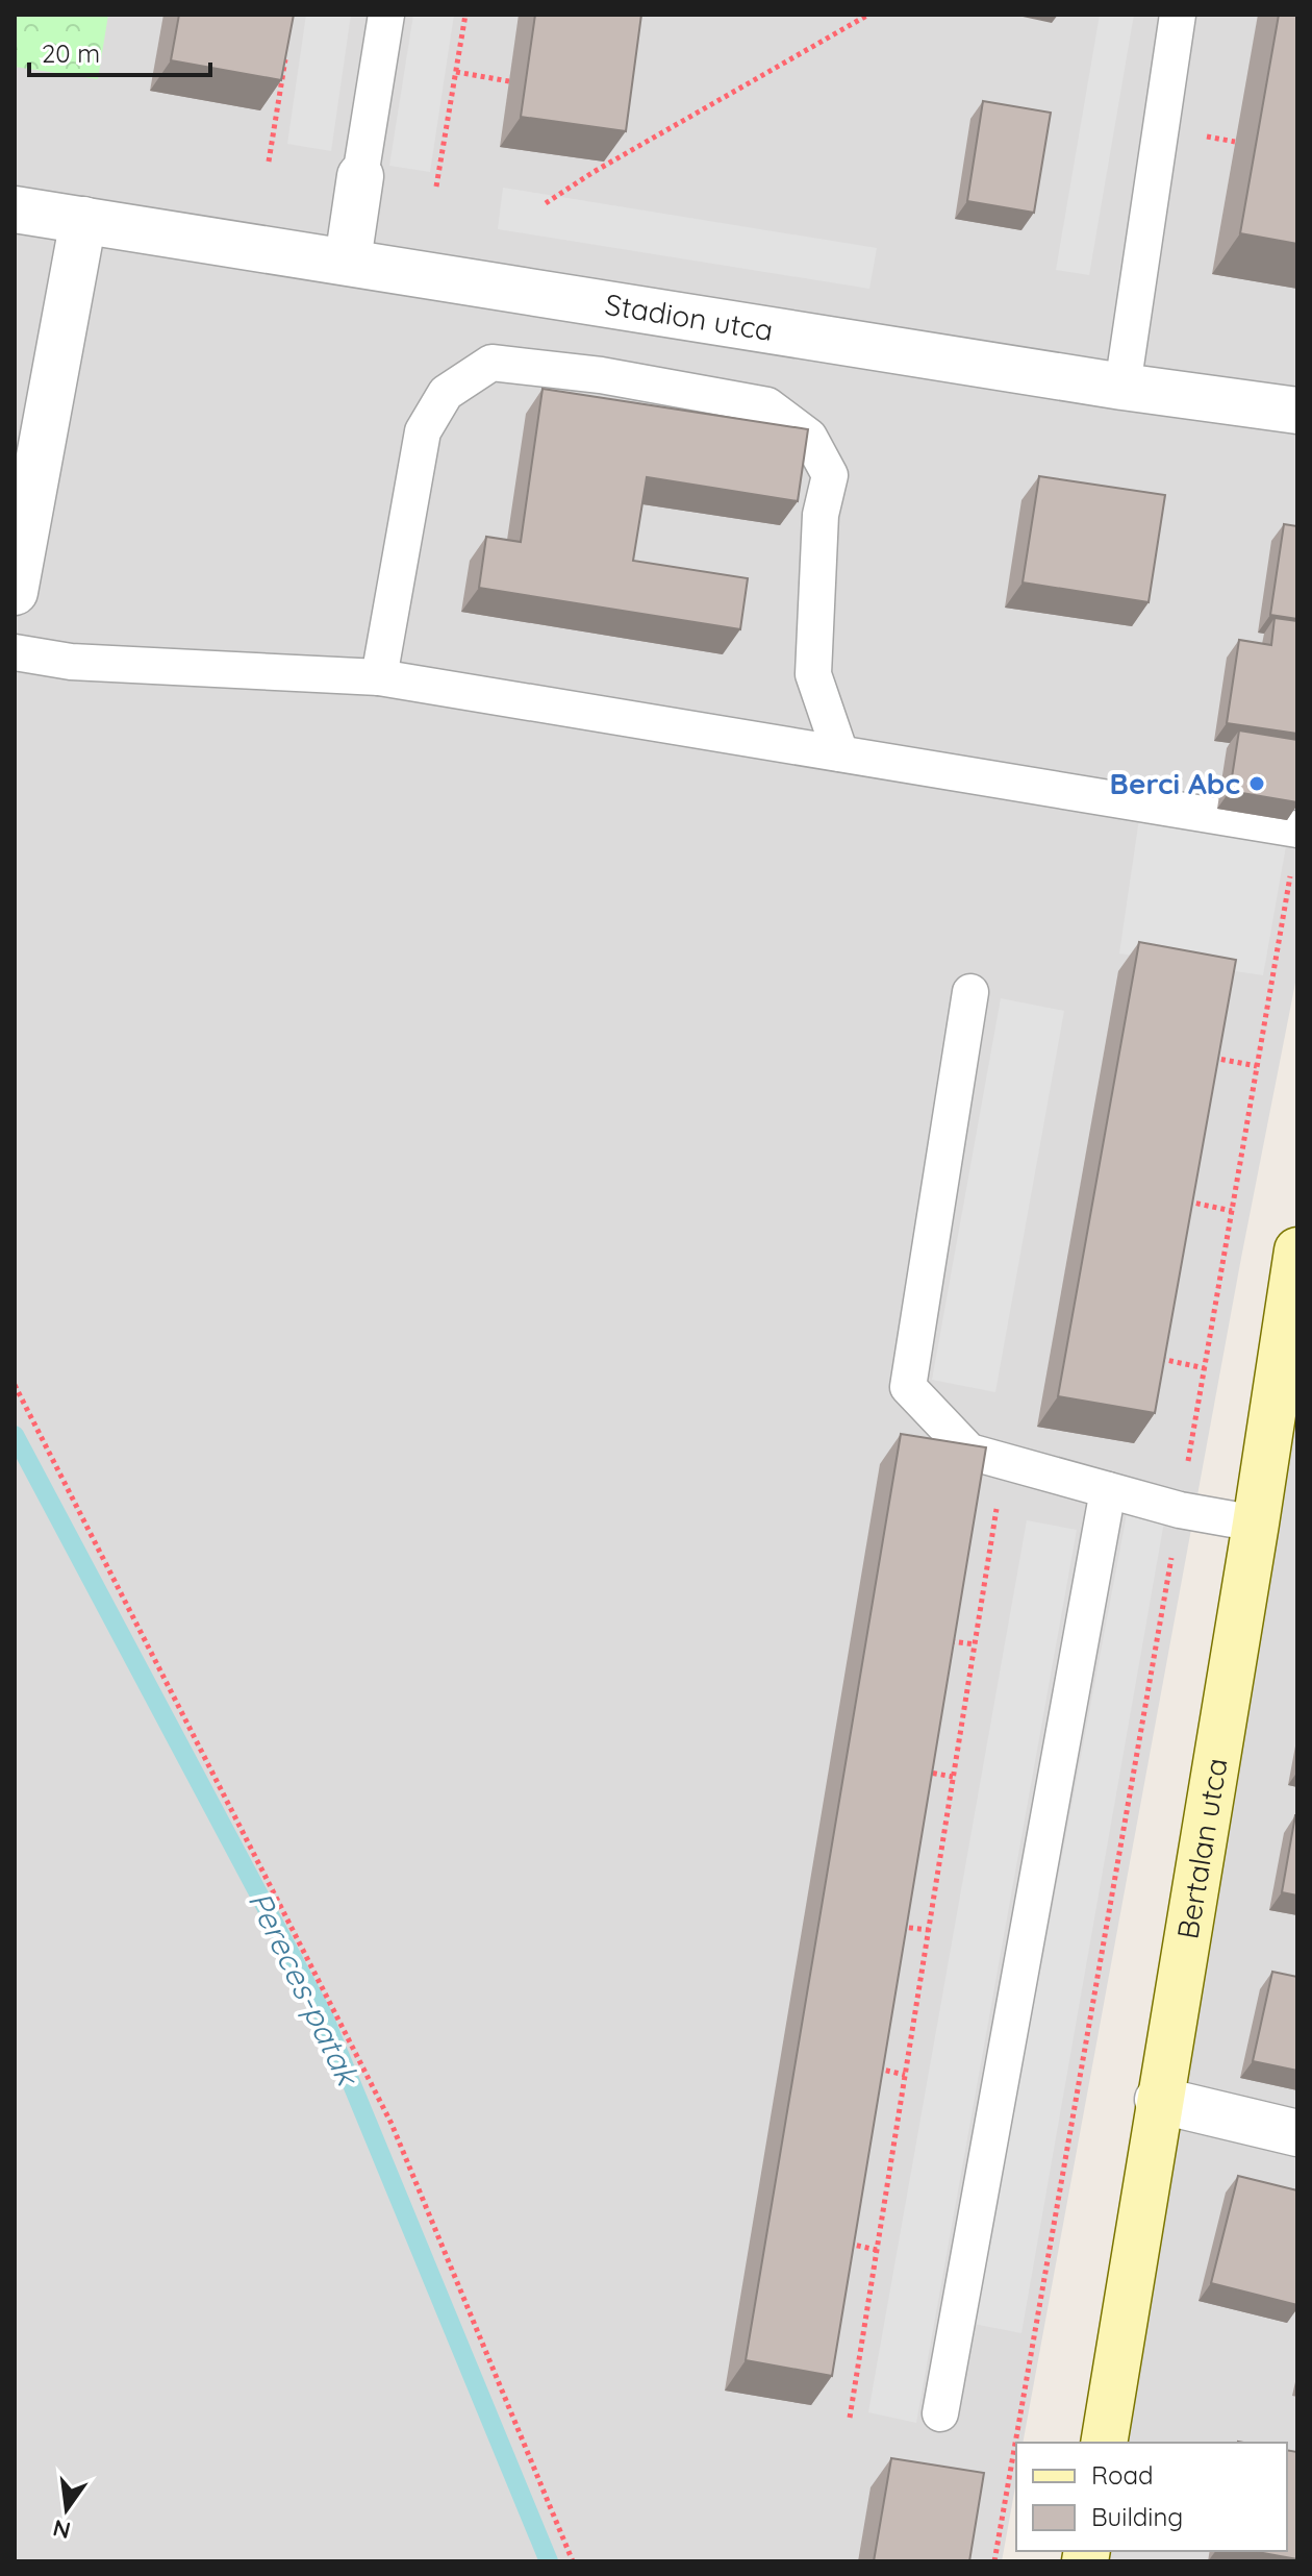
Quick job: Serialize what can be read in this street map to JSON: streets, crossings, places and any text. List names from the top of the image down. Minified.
{"streets":{"street":["Stadion utca","Bertalan utca"]},"water":["Pereces-patak"],"places":["Berci Abc"],"legend":["Road","Building"],"scale_bar":"20 m","north":"bottom"}
